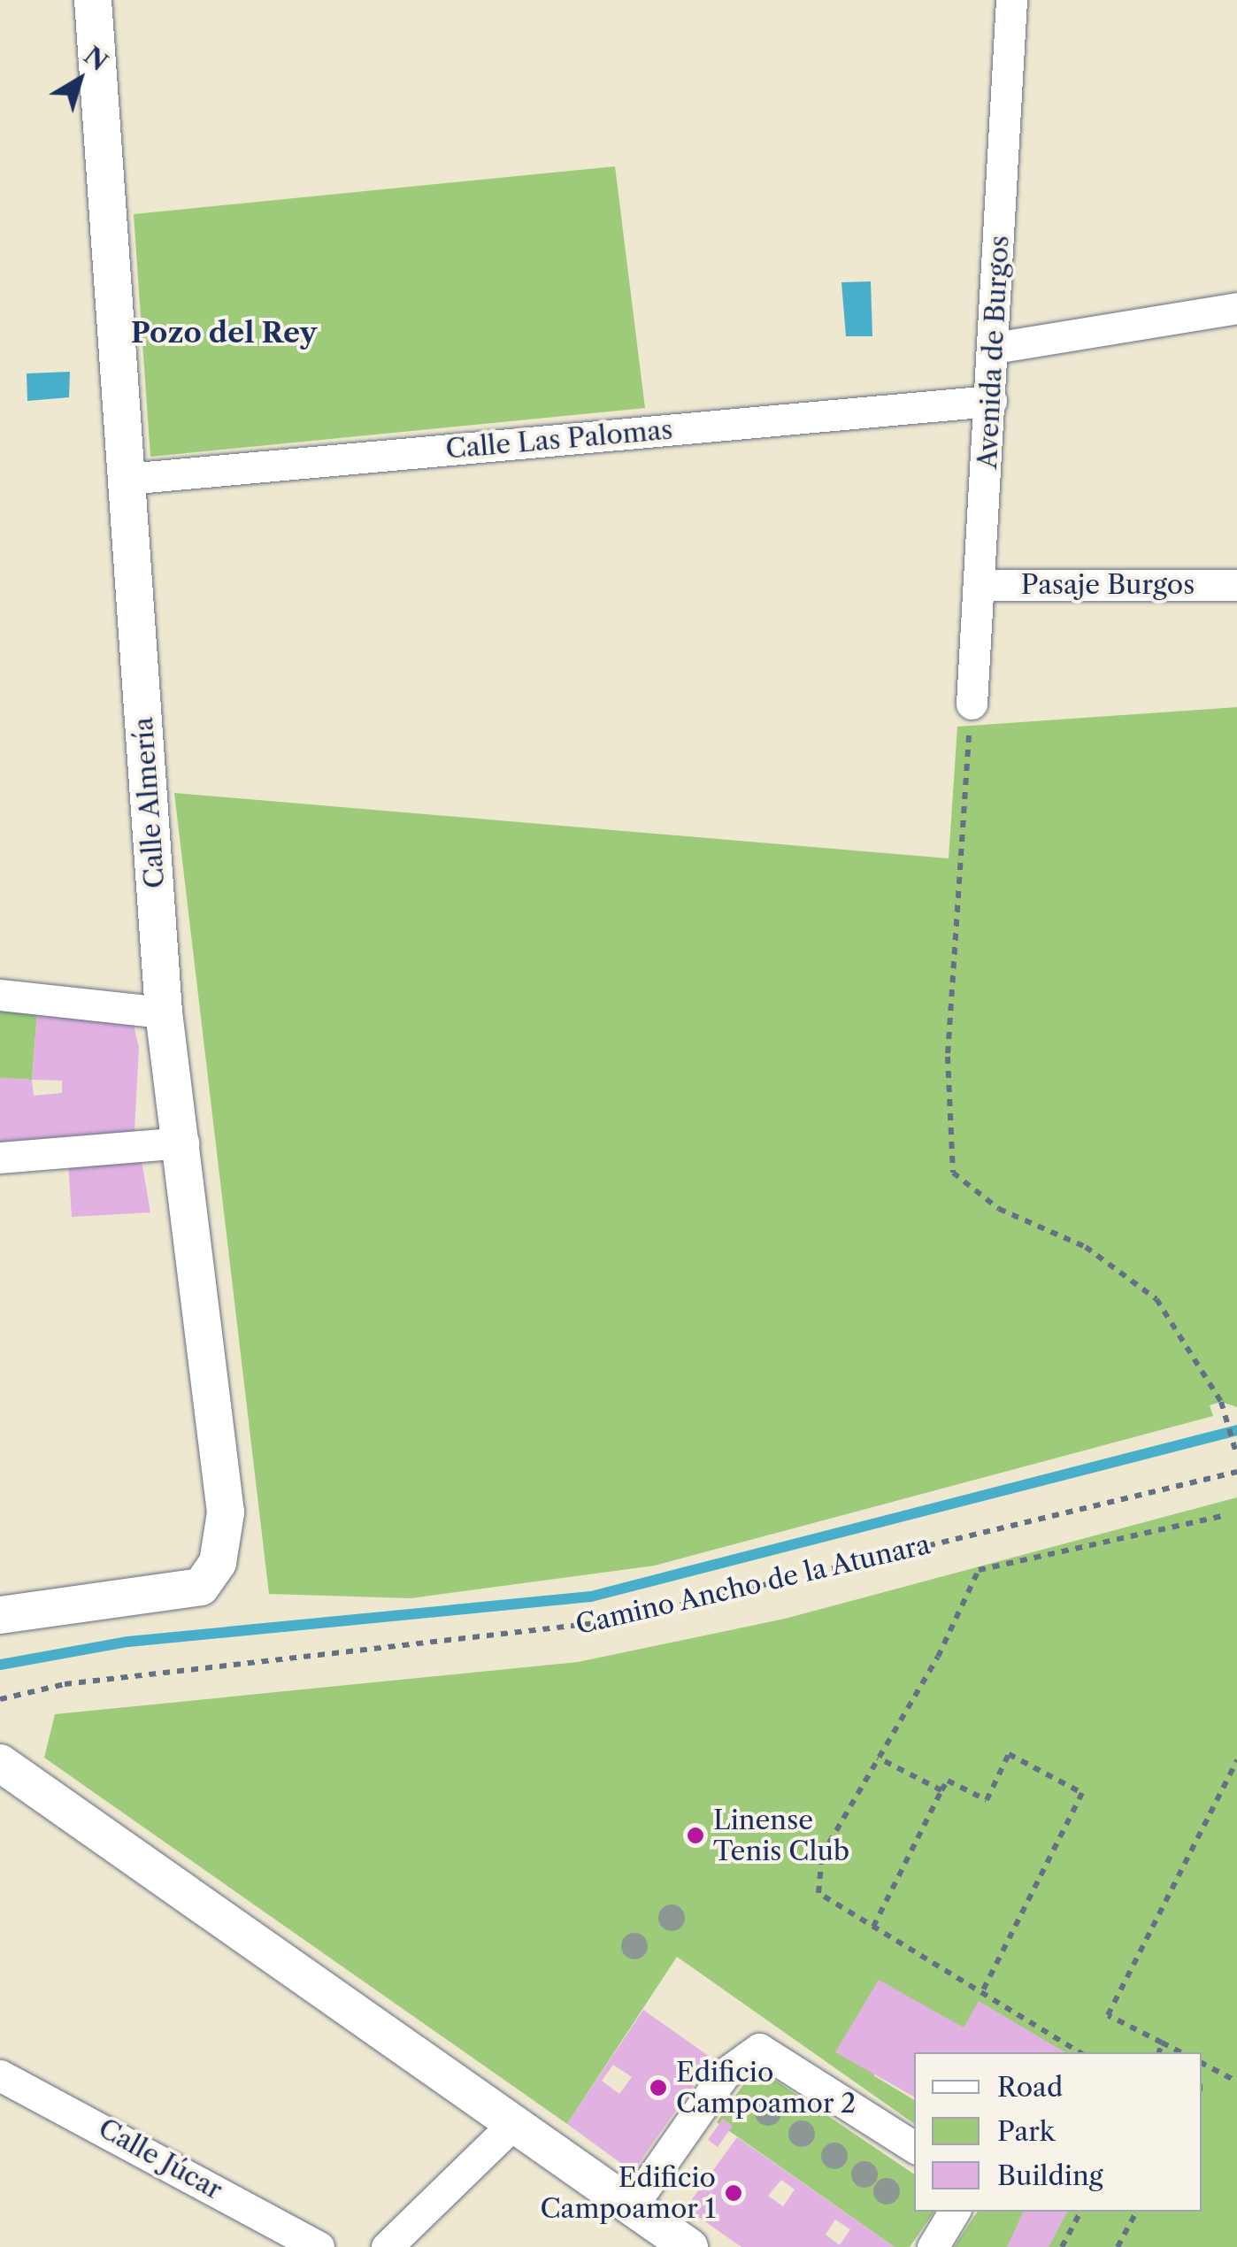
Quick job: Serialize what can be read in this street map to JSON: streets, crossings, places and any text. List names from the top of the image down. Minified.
{"streets":{"street":["Avenida de Burgos","Calle Las Palomas","Pasaje Burgos","Calle Almería","Calle Júcar"],"path":["Camino Ancho de la Atunara"]},"crossings":[["Avenida de Burgos","Calle Las Palomas"],["Avenida de Burgos","Pasaje Burgos"],["Calle Las Palomas","Calle Almería"]],"districts":["Pozo del Rey"],"places":["Linense Tenis Club","Edificio Campoamor 2","Edificio Campoamor 1"],"legend":["Road","Park","Building"],"north":"top right"}
